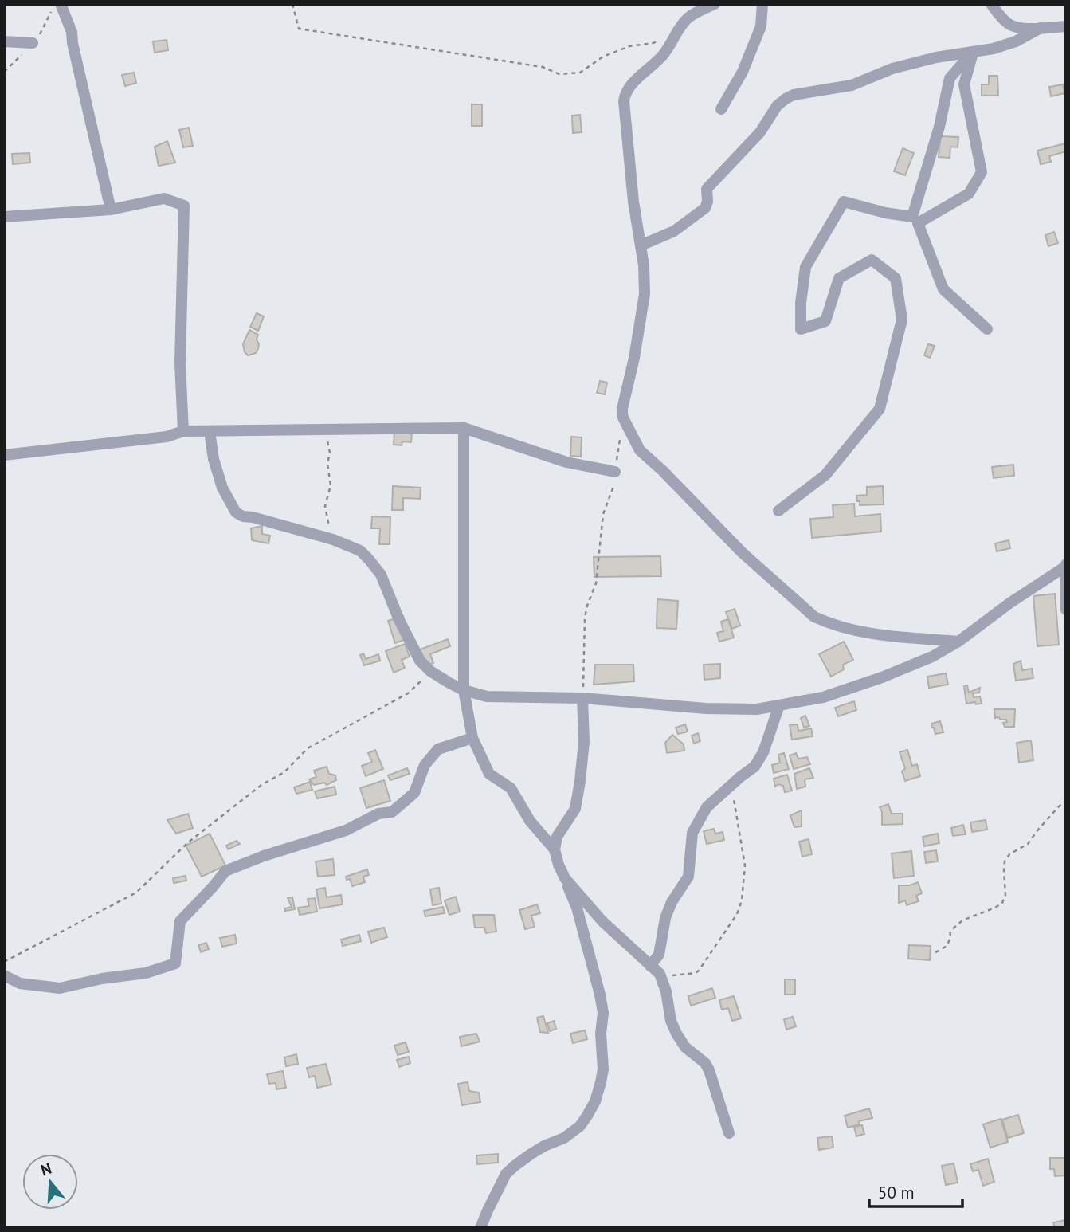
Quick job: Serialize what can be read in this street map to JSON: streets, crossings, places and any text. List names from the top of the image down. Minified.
{"scale_bar":"50 m","north":"top"}
